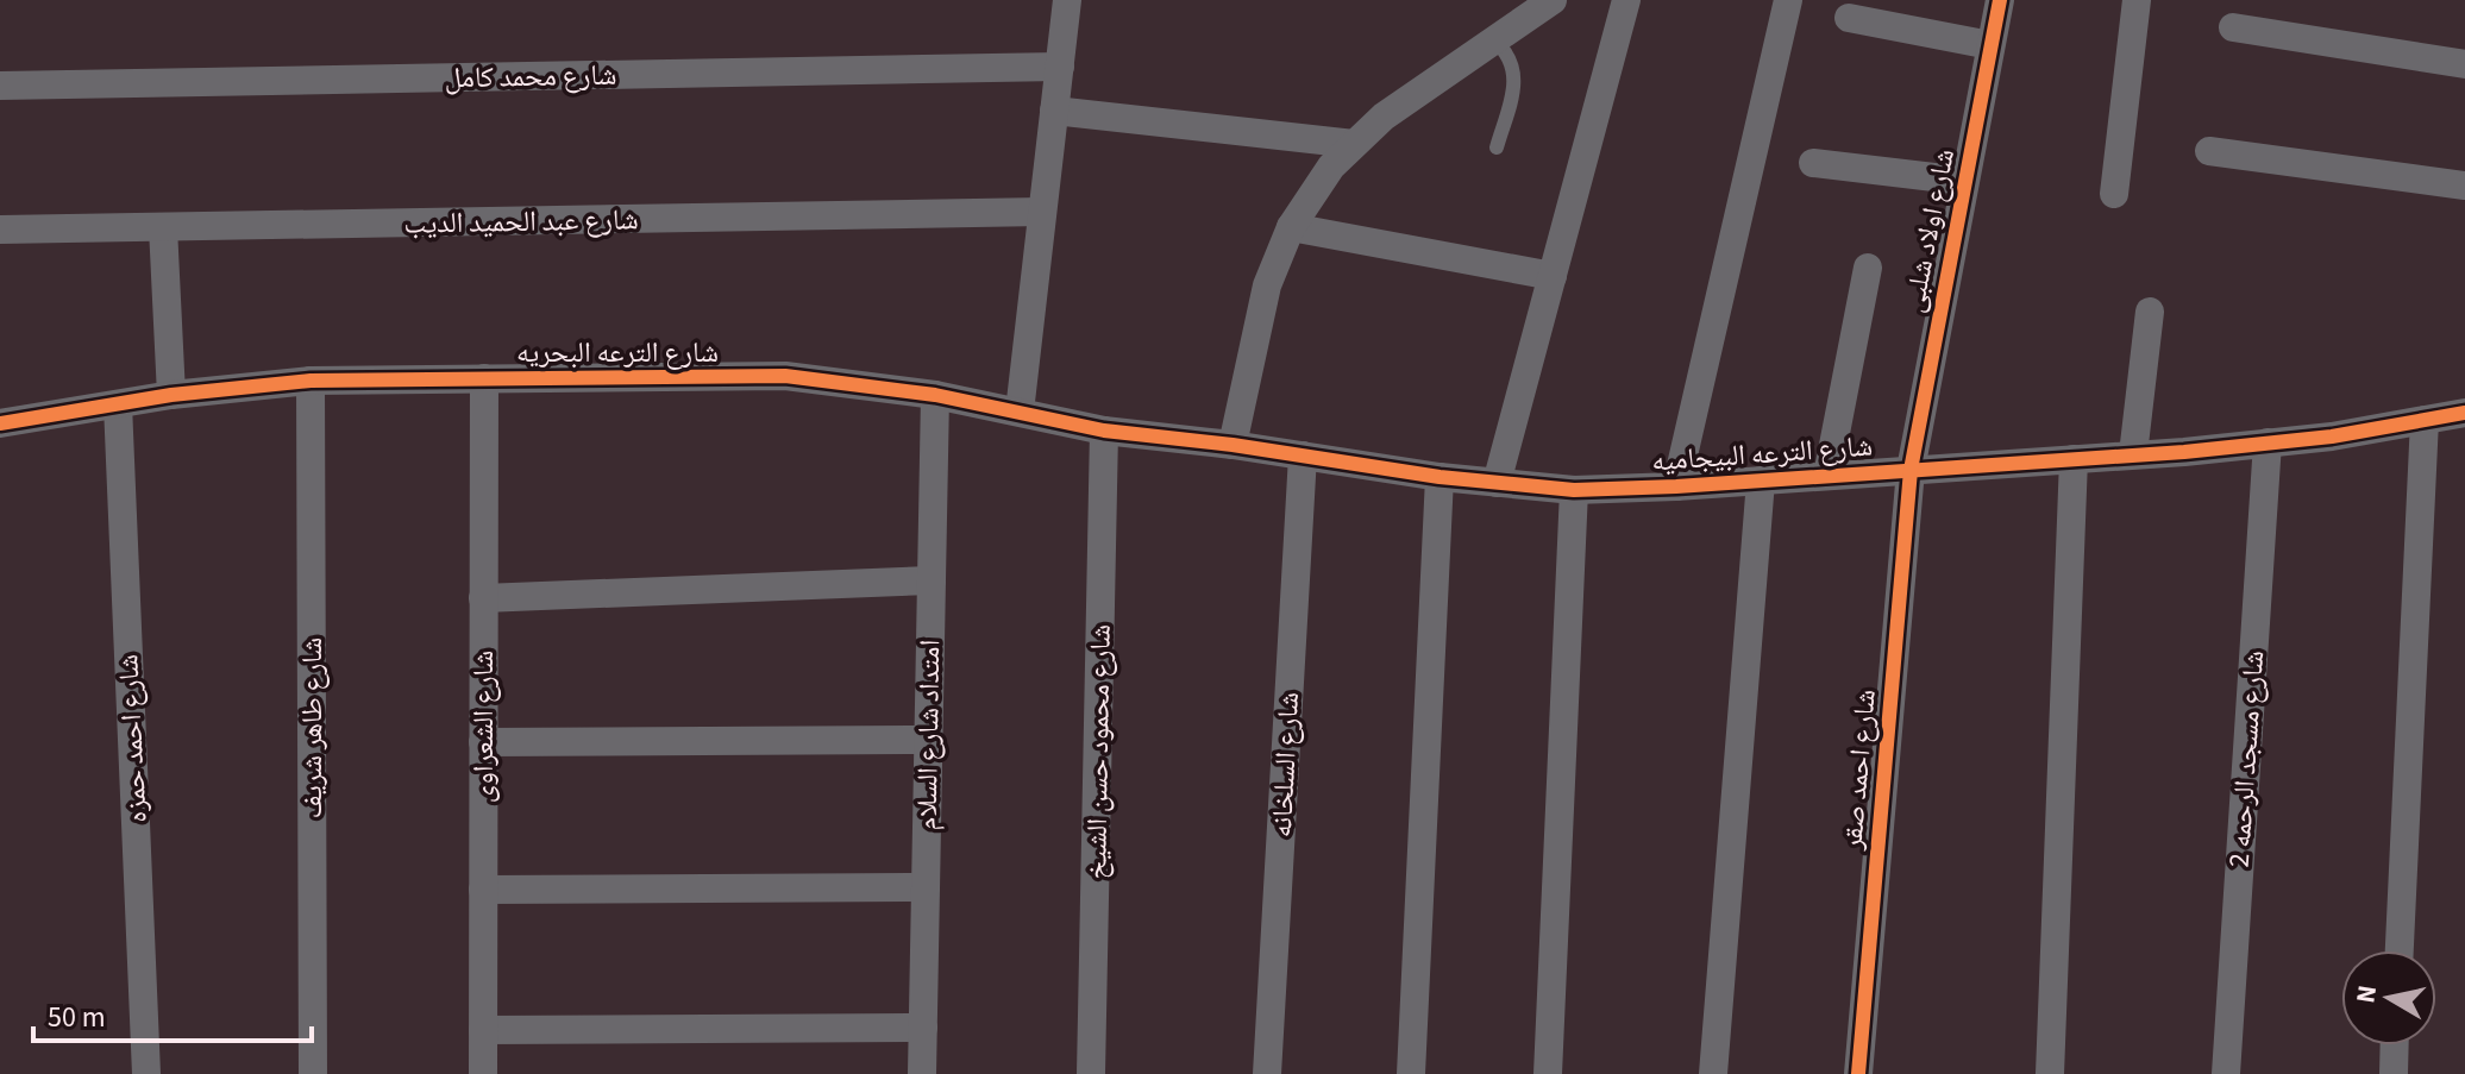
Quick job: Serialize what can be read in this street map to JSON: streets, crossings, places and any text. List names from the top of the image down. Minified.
{"streets":{"street":["شارع محمد كامل","شارع عبد الحميد الديب","شارع اولاد شلبى","شارع الترعه البحريه","شارع الترعه البيجاميه","شارع الشعراوى","شارع طاهر شريف","امتداد شارع السلام","شارع احمد حمزه","شارع محمود حسن الشيخ","شارع مسجد الرحمه 2","شارع السلخانه","شارع احمد صقر"]},"crossings":[["شارع اولاد شلبى","شارع الترعه البيجاميه"],["شارع اولاد شلبى","شارع احمد صقر"],["شارع الترعه البحريه","شارع الترعه البيجاميه"],["شارع الترعه البحريه","شارع الشعراوى"],["شارع الترعه البحريه","شارع طاهر شريف"],["شارع الترعه البحريه","امتداد شارع السلام"],["شارع الترعه البحريه","شارع احمد حمزه"],["شارع الترعه البحريه","شارع محمود حسن الشيخ"],["شارع الترعه البيجاميه","شارع مسجد الرحمه 2"],["شارع الترعه البيجاميه","شارع السلخانه"],["شارع الترعه البيجاميه","شارع احمد صقر"]],"scale_bar":"50 m","north":"left"}
